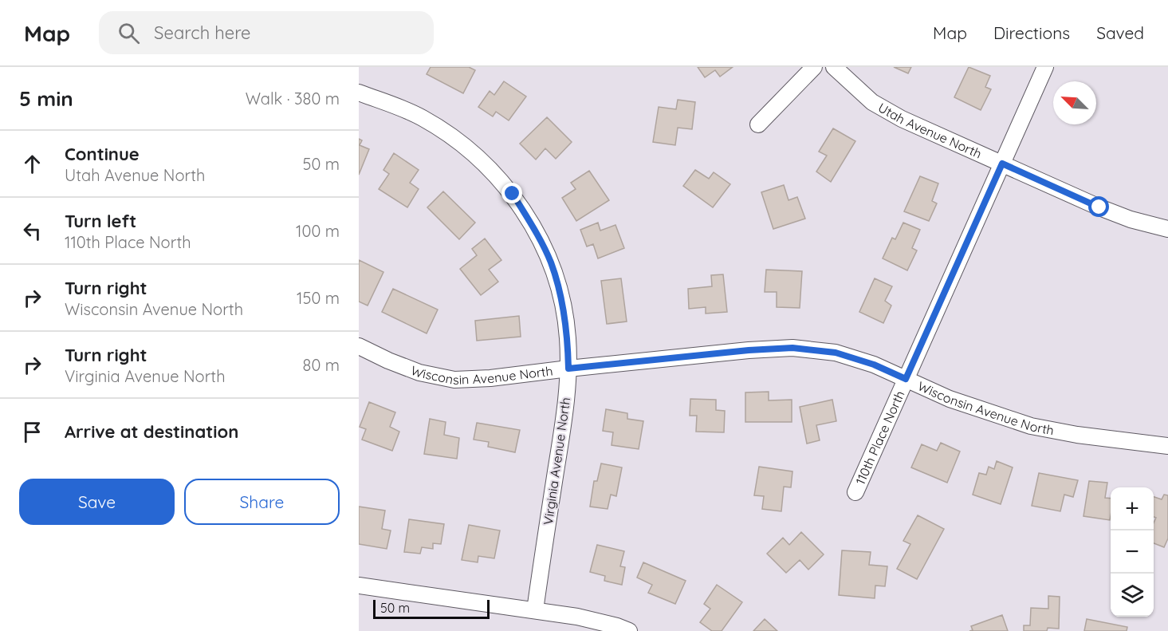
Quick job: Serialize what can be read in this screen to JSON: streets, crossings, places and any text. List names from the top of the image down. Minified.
{"streets":{"street":["Utah Avenue North","Wisconsin Avenue North","110th Place North","Virginia Avenue North"]},"crossings":[["Utah Avenue North","110th Place North"],["Wisconsin Avenue North","110th Place North"],["Wisconsin Avenue North","Virginia Avenue North"]],"scale_bar":"50 m","north":"top left","page":{"header":"Map","search":"Search here","nav":["Map","Directions","Saved"],"heading":["5 min","Walk · 380 m"],"list":[["Continue","Utah Avenue North","50 m"],["Turn left","110th Place North","100 m"],["Turn right","Wisconsin Avenue North","150 m"],["Turn right","Virginia Avenue North","80 m"],"Arrive at destination"],"buttons":["Save","Share"],"map_buttons":["+","−"],"scale":"50 m"}}
